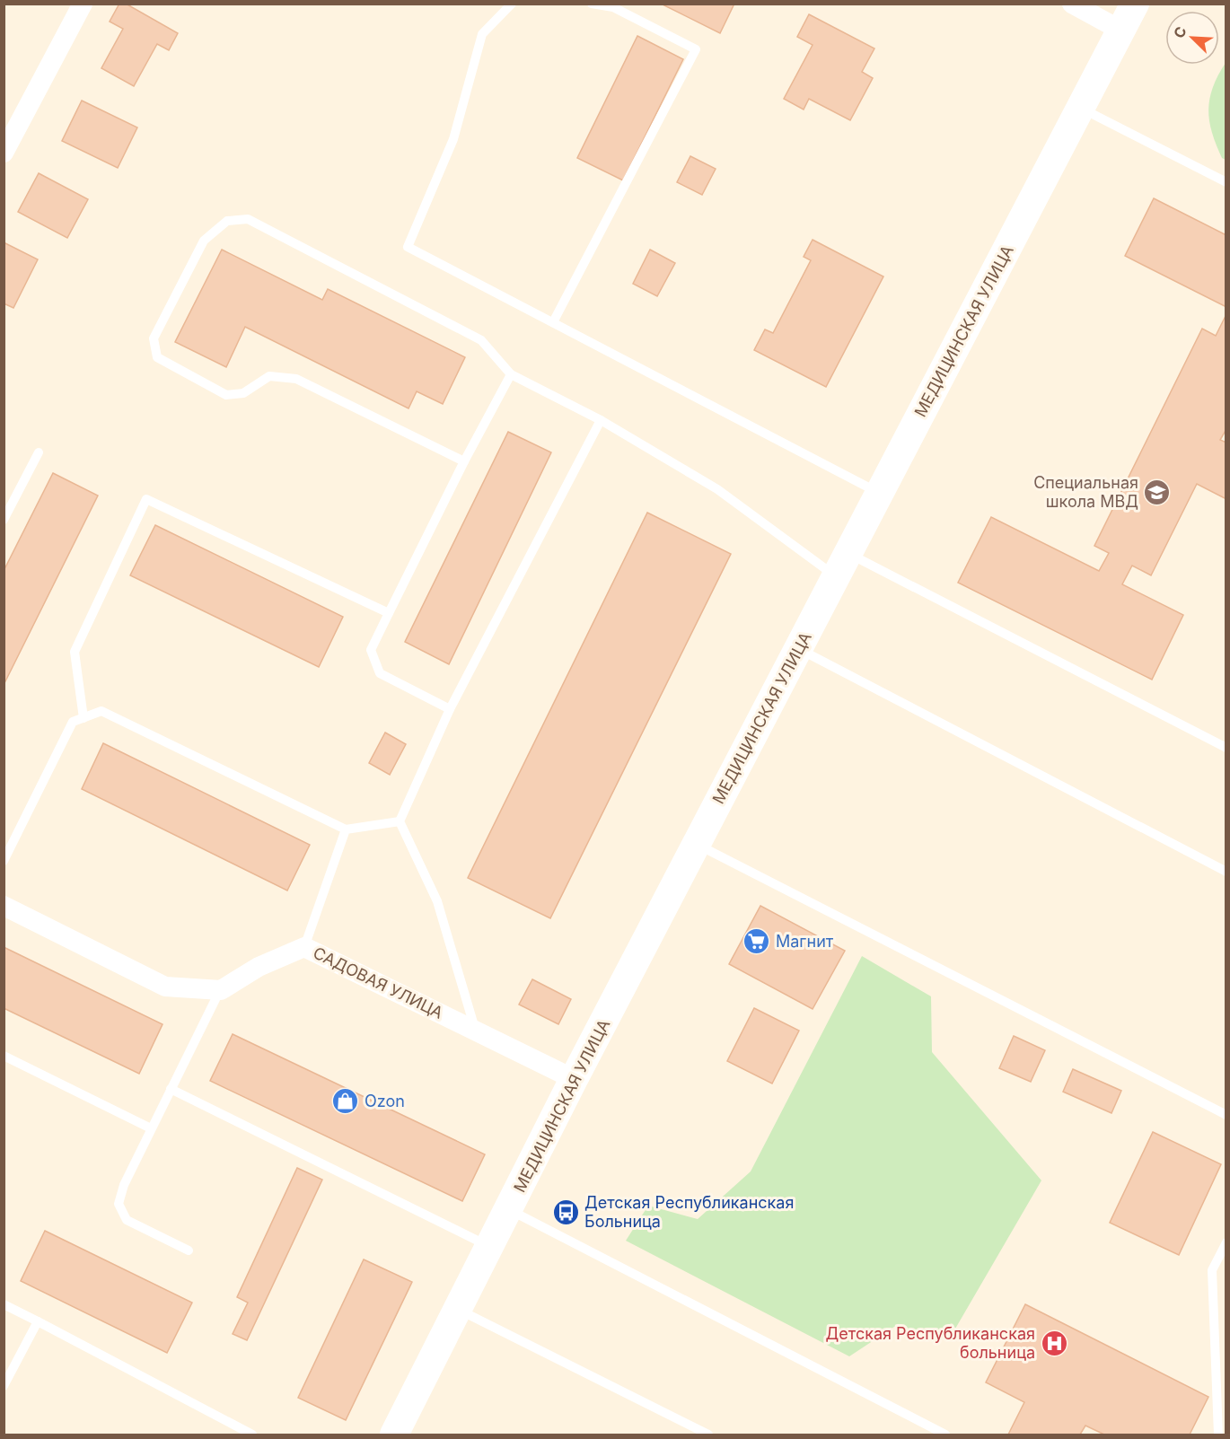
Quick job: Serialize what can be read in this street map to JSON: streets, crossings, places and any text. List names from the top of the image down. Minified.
{"streets":{"main road":["МЕДИЦИНСКАЯ УЛИЦА"],"street":["САДОВАЯ УЛИЦА"]},"crossings":[["МЕДИЦИНСКАЯ УЛИЦА","САДОВАЯ УЛИЦА"]],"places":{"school or university":["Специальная школа МВД"],"supermarket":["Магнит"],"shop":["Ozon"],"bus stop":["Детская Республиканская Больница"],"hospital":["Детская Республиканская больница"]},"north":"top left"}
